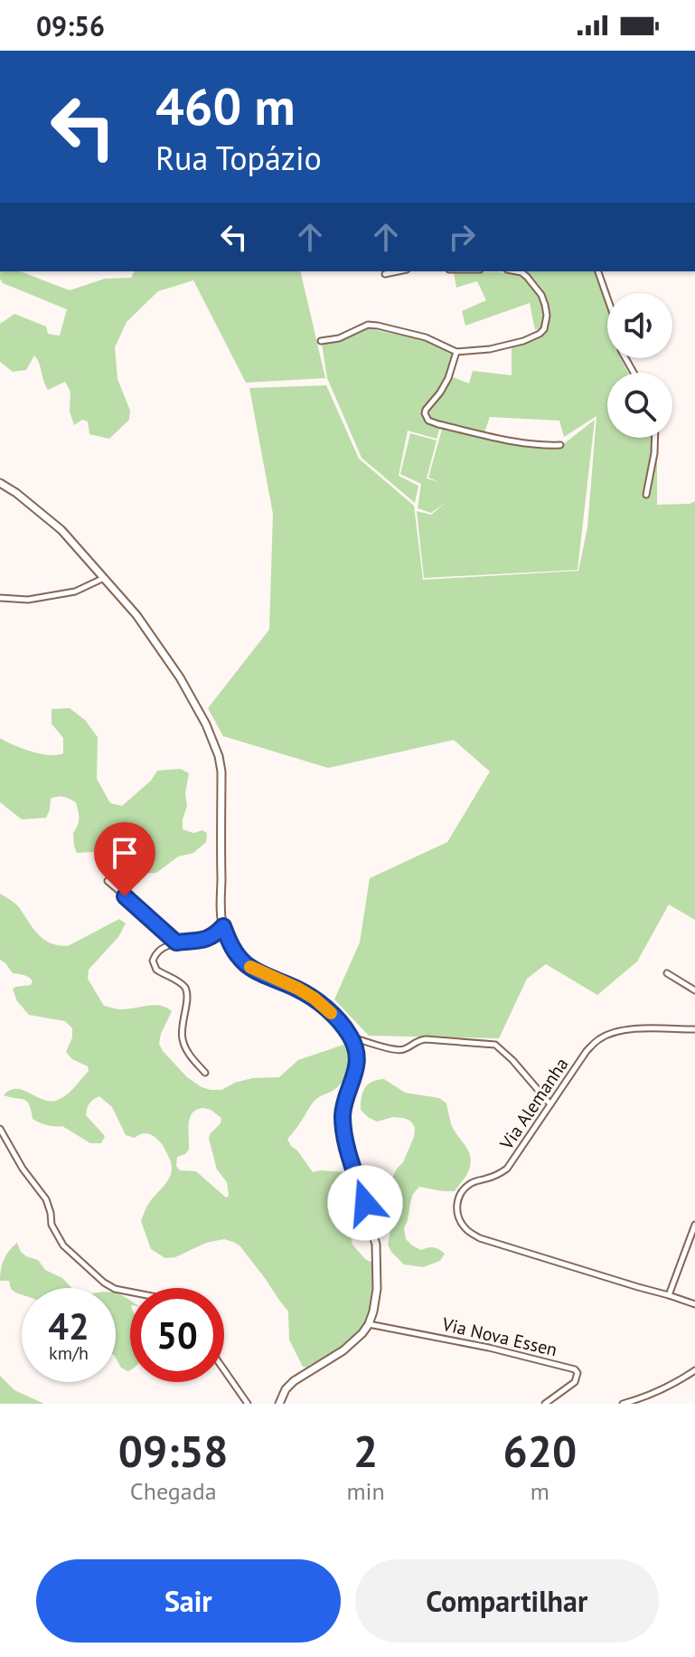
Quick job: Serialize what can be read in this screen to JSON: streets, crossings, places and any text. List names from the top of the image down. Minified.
{"streets":{"street":["Via Alemanha","Via Nova Essen"]},"page":{"status":"09:56","turn":["460 m","Rua Topázio"],"speed":"42 km/h","limit":"50","eta":["09:58","Chegada","2","min","620","m"],"buttons":["Sair","Compartilhar"]}}
